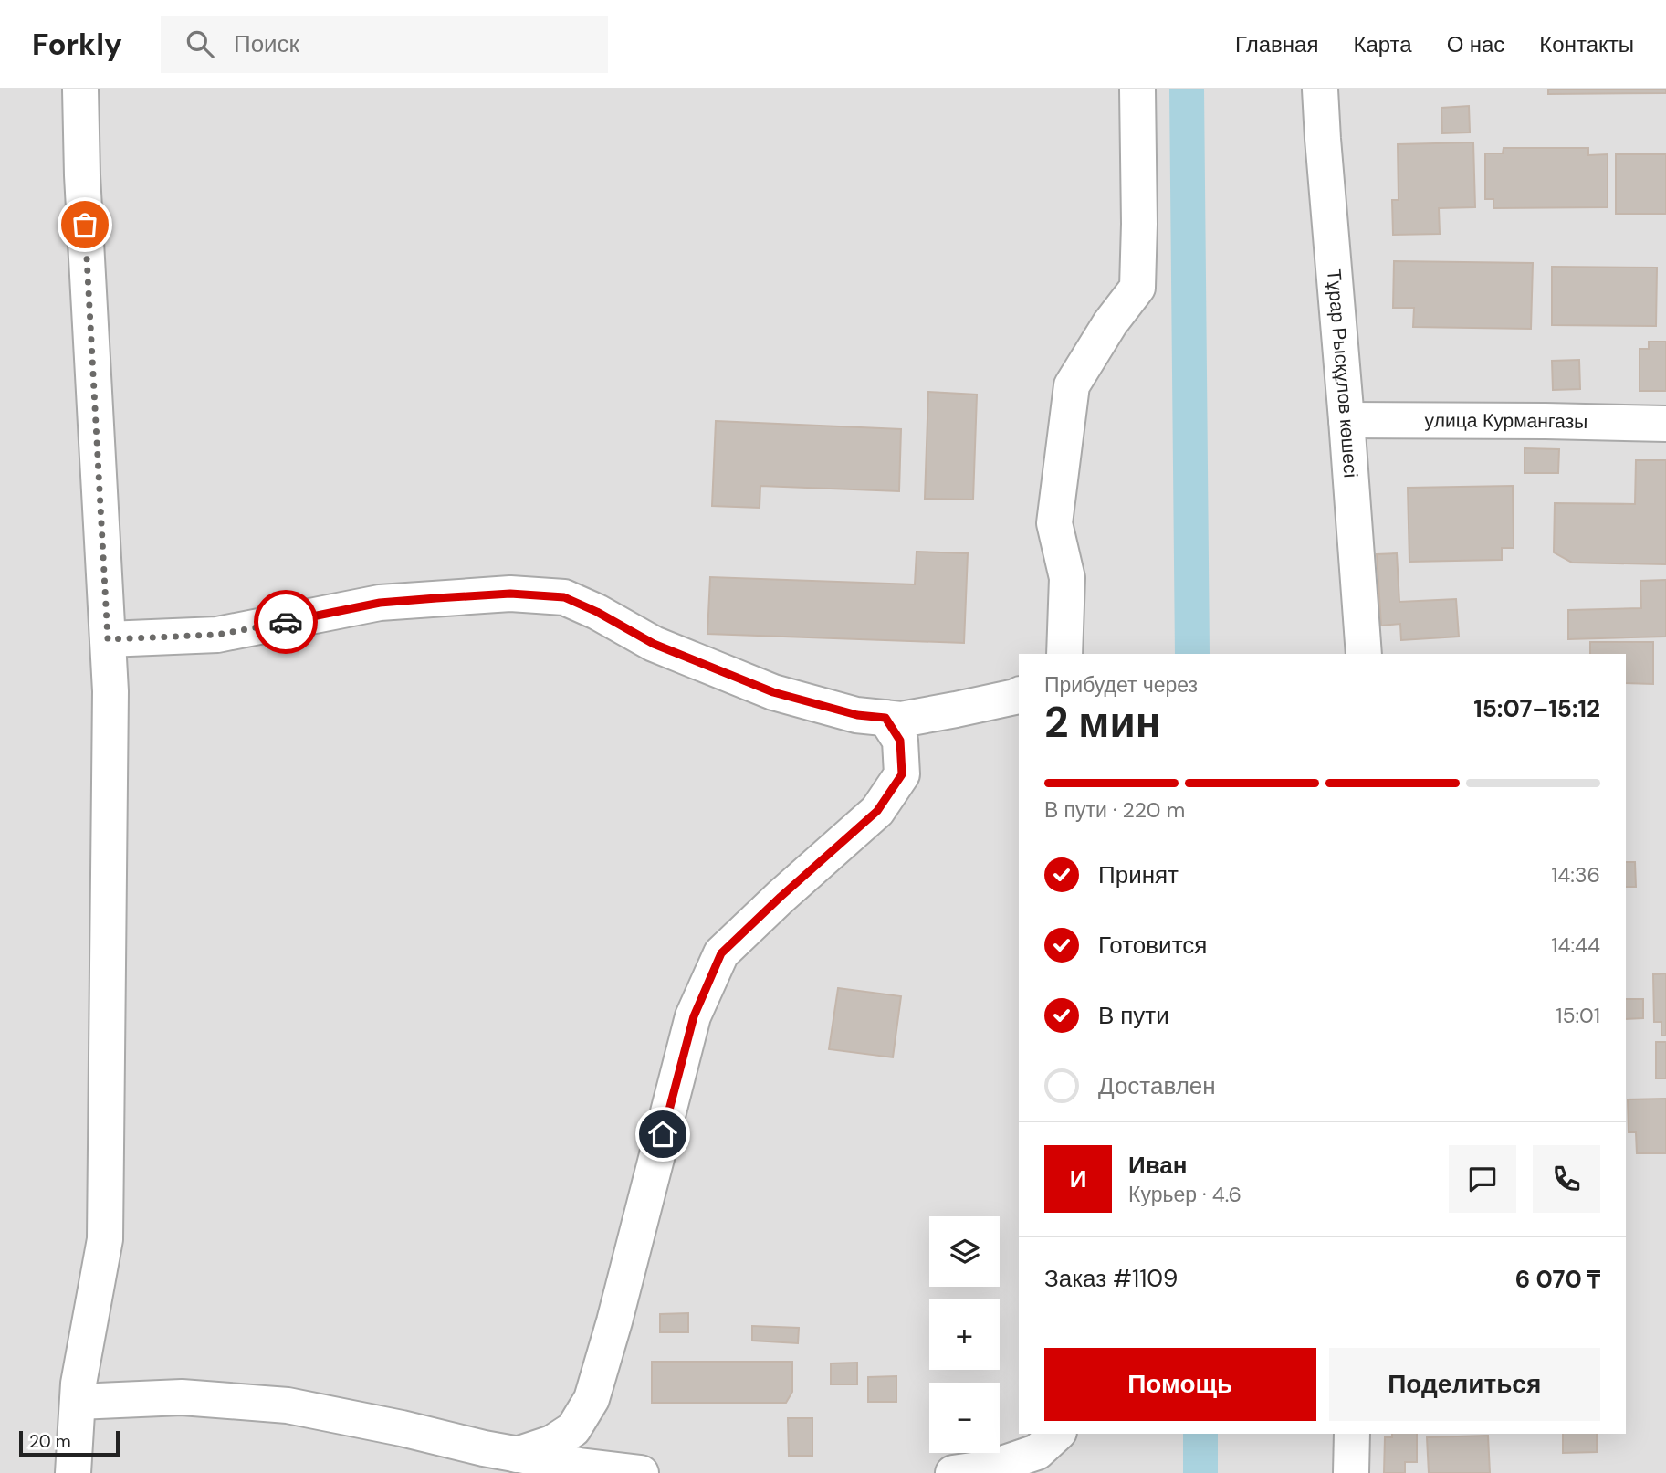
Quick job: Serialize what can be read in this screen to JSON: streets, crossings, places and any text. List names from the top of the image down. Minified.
{"streets":{"street":["Тұрар Рысқұлов көшесі","улица Курмангазы"]},"crossings":[["Тұрар Рысқұлов көшесі","улица Курмангазы"]],"scale_bar":"20 m","page":{"header":"Forkly","search":"Поиск","nav":["Главная","Карта","О нас","Контакты"],"heading":["2 мин","Прибудет через","15:07–15:12"],"panel":["Иван","Курьер · 4.6","Заказ #1109","6 070 ₸"],"bar":"В пути · 220 m","list":[["Принят","14:36"],["Готовится","14:44"],["В пути","15:01"],"Доставлен"],"round":"И","map_buttons":["+","−"],"buttons":["Помощь","Поделиться"],"scale":"20 m"}}
